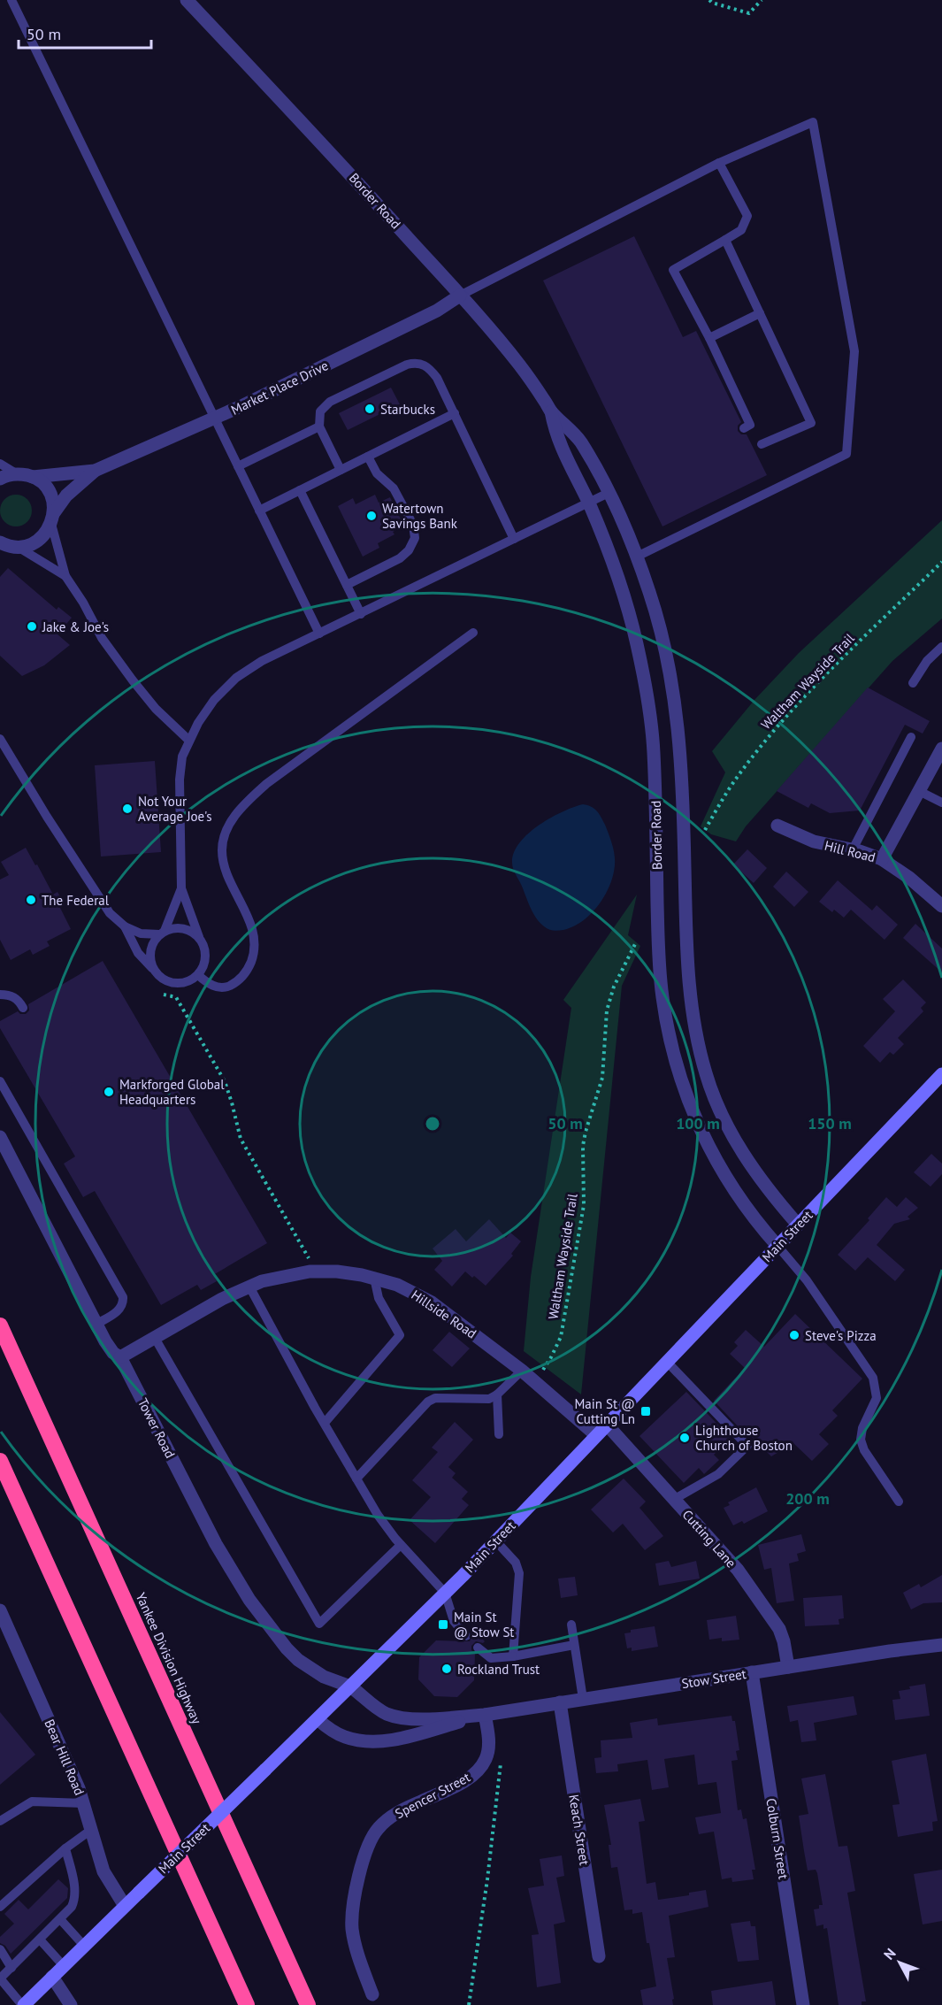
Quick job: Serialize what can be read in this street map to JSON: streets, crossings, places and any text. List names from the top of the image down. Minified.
{"streets":{"highway":["Yankee Division Highway"],"main road":["Main Street"],"street":["Border Road","Market Place Drive","Hill Road","Hillside Road","Tower Road","Cutting Lane","Stow Street","Bear Hill Road","Spencer Street","Keach Street","Colburn Street"],"path":["Waltham Wayside Trail"]},"crossings":[["Border Road","Market Place Drive"],["Border Road","Main Street"],["Main Street","Hillside Road"],["Main Street","Tower Road"],["Main Street","Cutting Lane"],["Main Street","Stow Street"],["Main Street","Bear Hill Road"],["Hillside Road","Tower Road"],["Tower Road","Stow Street"],["Cutting Lane","Stow Street"],["Stow Street","Spencer Street"],["Stow Street","Keach Street"],["Stow Street","Colburn Street"]],"places":{"other":["Starbucks","Watertown Savings Bank","Jake & Joe's","Not Your Average Joe's","The Federal","Markforged Global Headquarters","Steve's Pizza","Lighthouse Church of Boston","Rockland Trust"],"transit":["Main St @ Cutting Ln","Main St @ Stow St"]},"scale_bar":"50 m","north":"top left","rings":["50 m","100 m","150 m","200 m"]}
